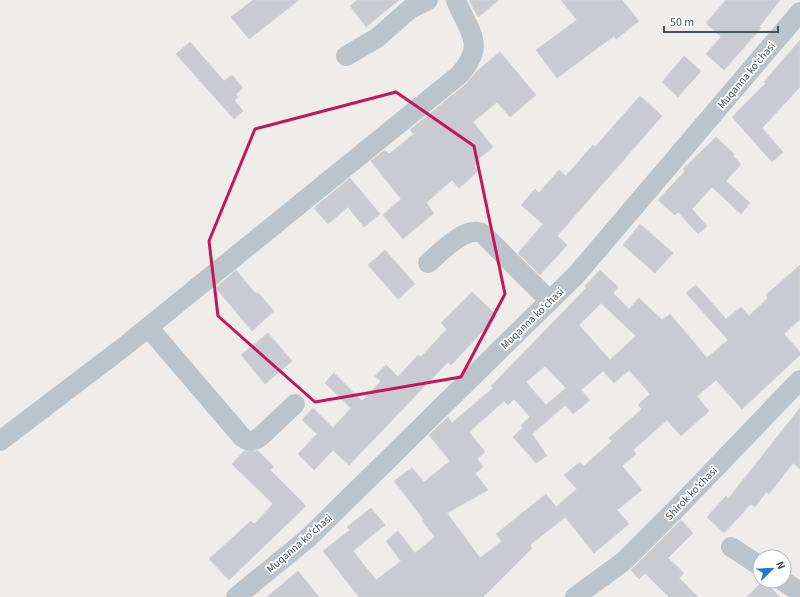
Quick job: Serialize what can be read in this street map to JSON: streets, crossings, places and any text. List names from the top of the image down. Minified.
{"streets":{"street":["Muqanna koʻchasi","Shirok koʻchasi"]},"scale_bar":"50 m","north":"top right"}
